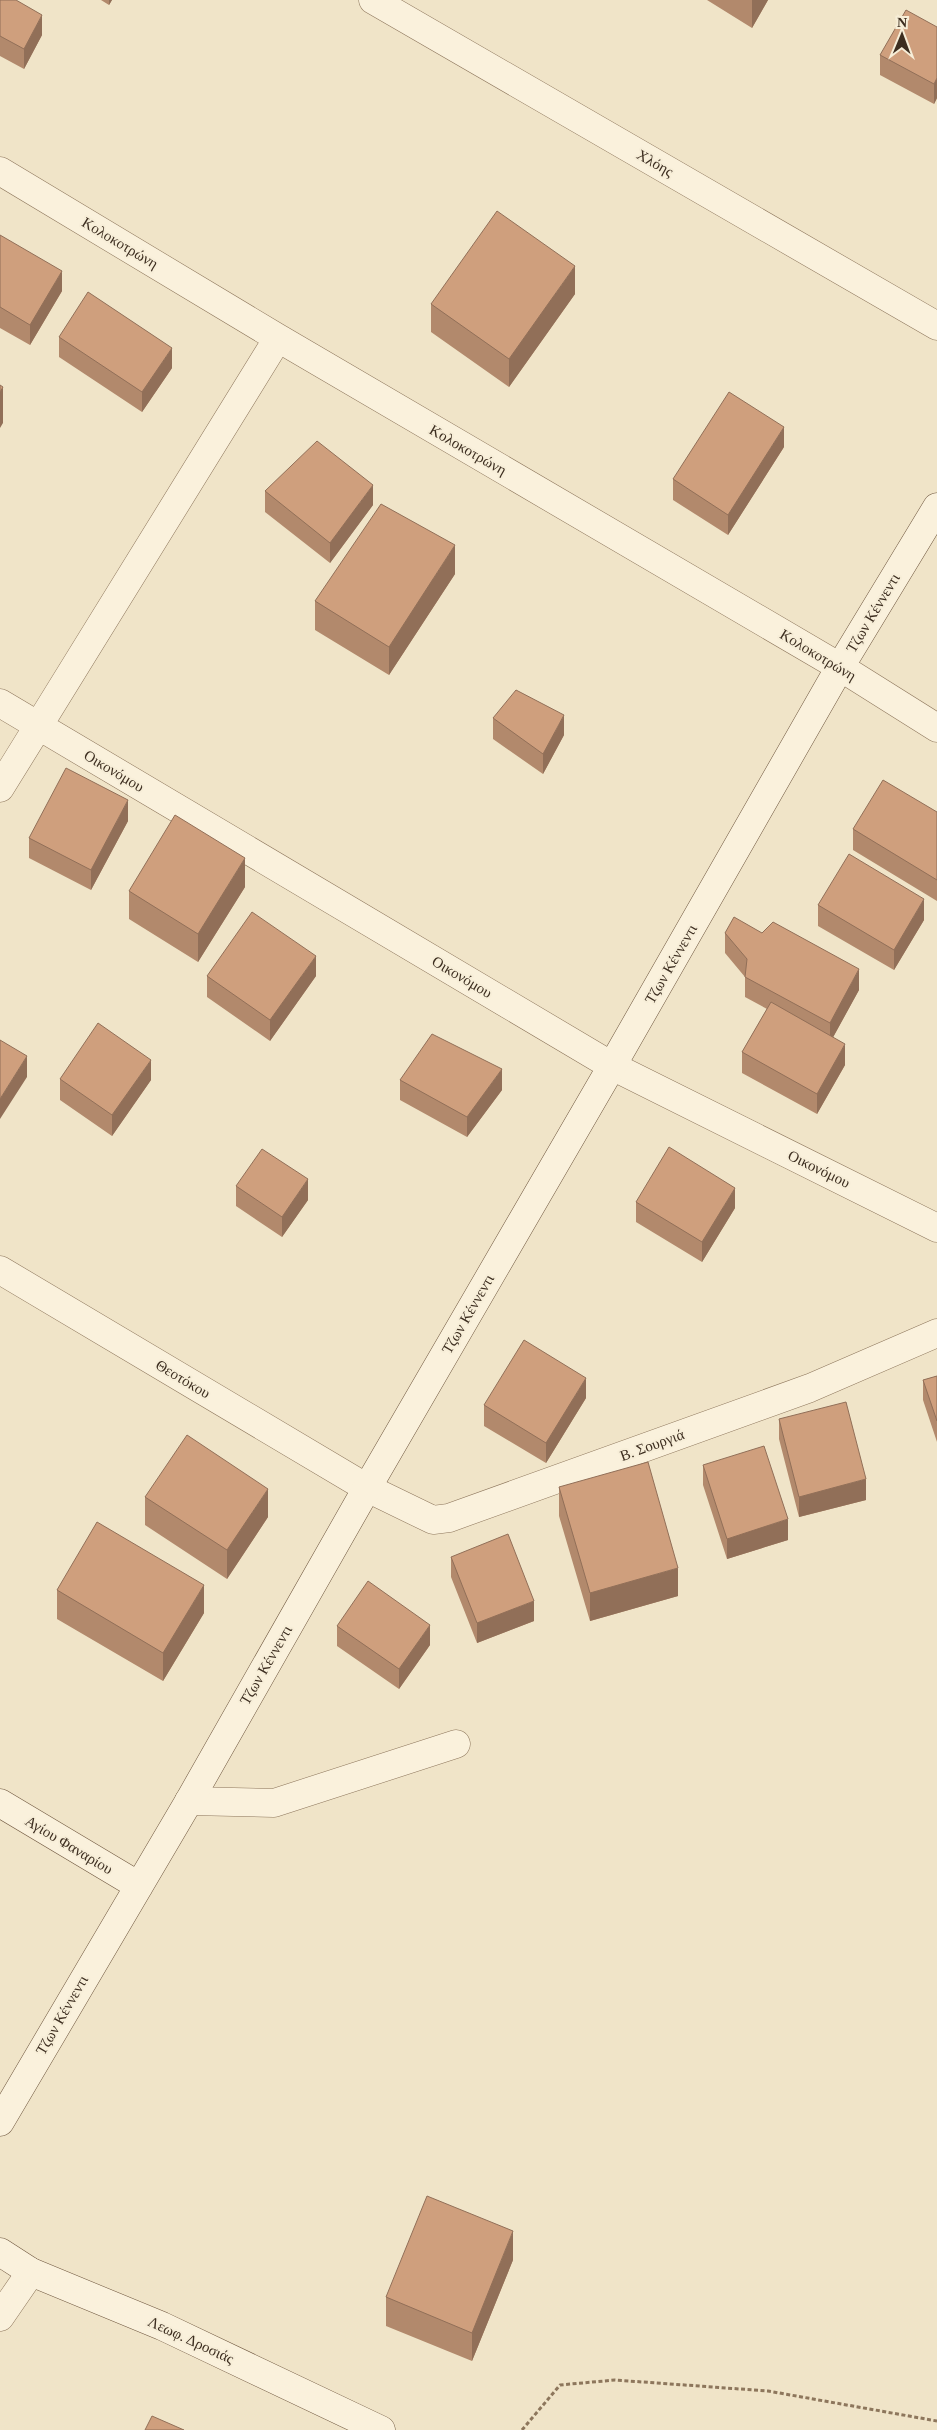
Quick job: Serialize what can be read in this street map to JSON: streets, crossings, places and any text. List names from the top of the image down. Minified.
{"streets":{"street":["Χλόης","Κολοκοτρώνη","Τζων Κέννεντι","Οικονόμου","Θεοτόκου","Β. Σουργιά","Αγίου Φαναρίου","Λεωφ. Δροσιάς"]},"crossings":[["Κολοκοτρώνη","Τζων Κέννεντι"],["Τζων Κέννεντι","Οικονόμου"],["Τζων Κέννεντι","Θεοτόκου"],["Τζων Κέννεντι","Β. Σουργιά"],["Τζων Κέννεντι","Αγίου Φαναρίου"],["Θεοτόκου","Β. Σουργιά"]],"north":"top"}
